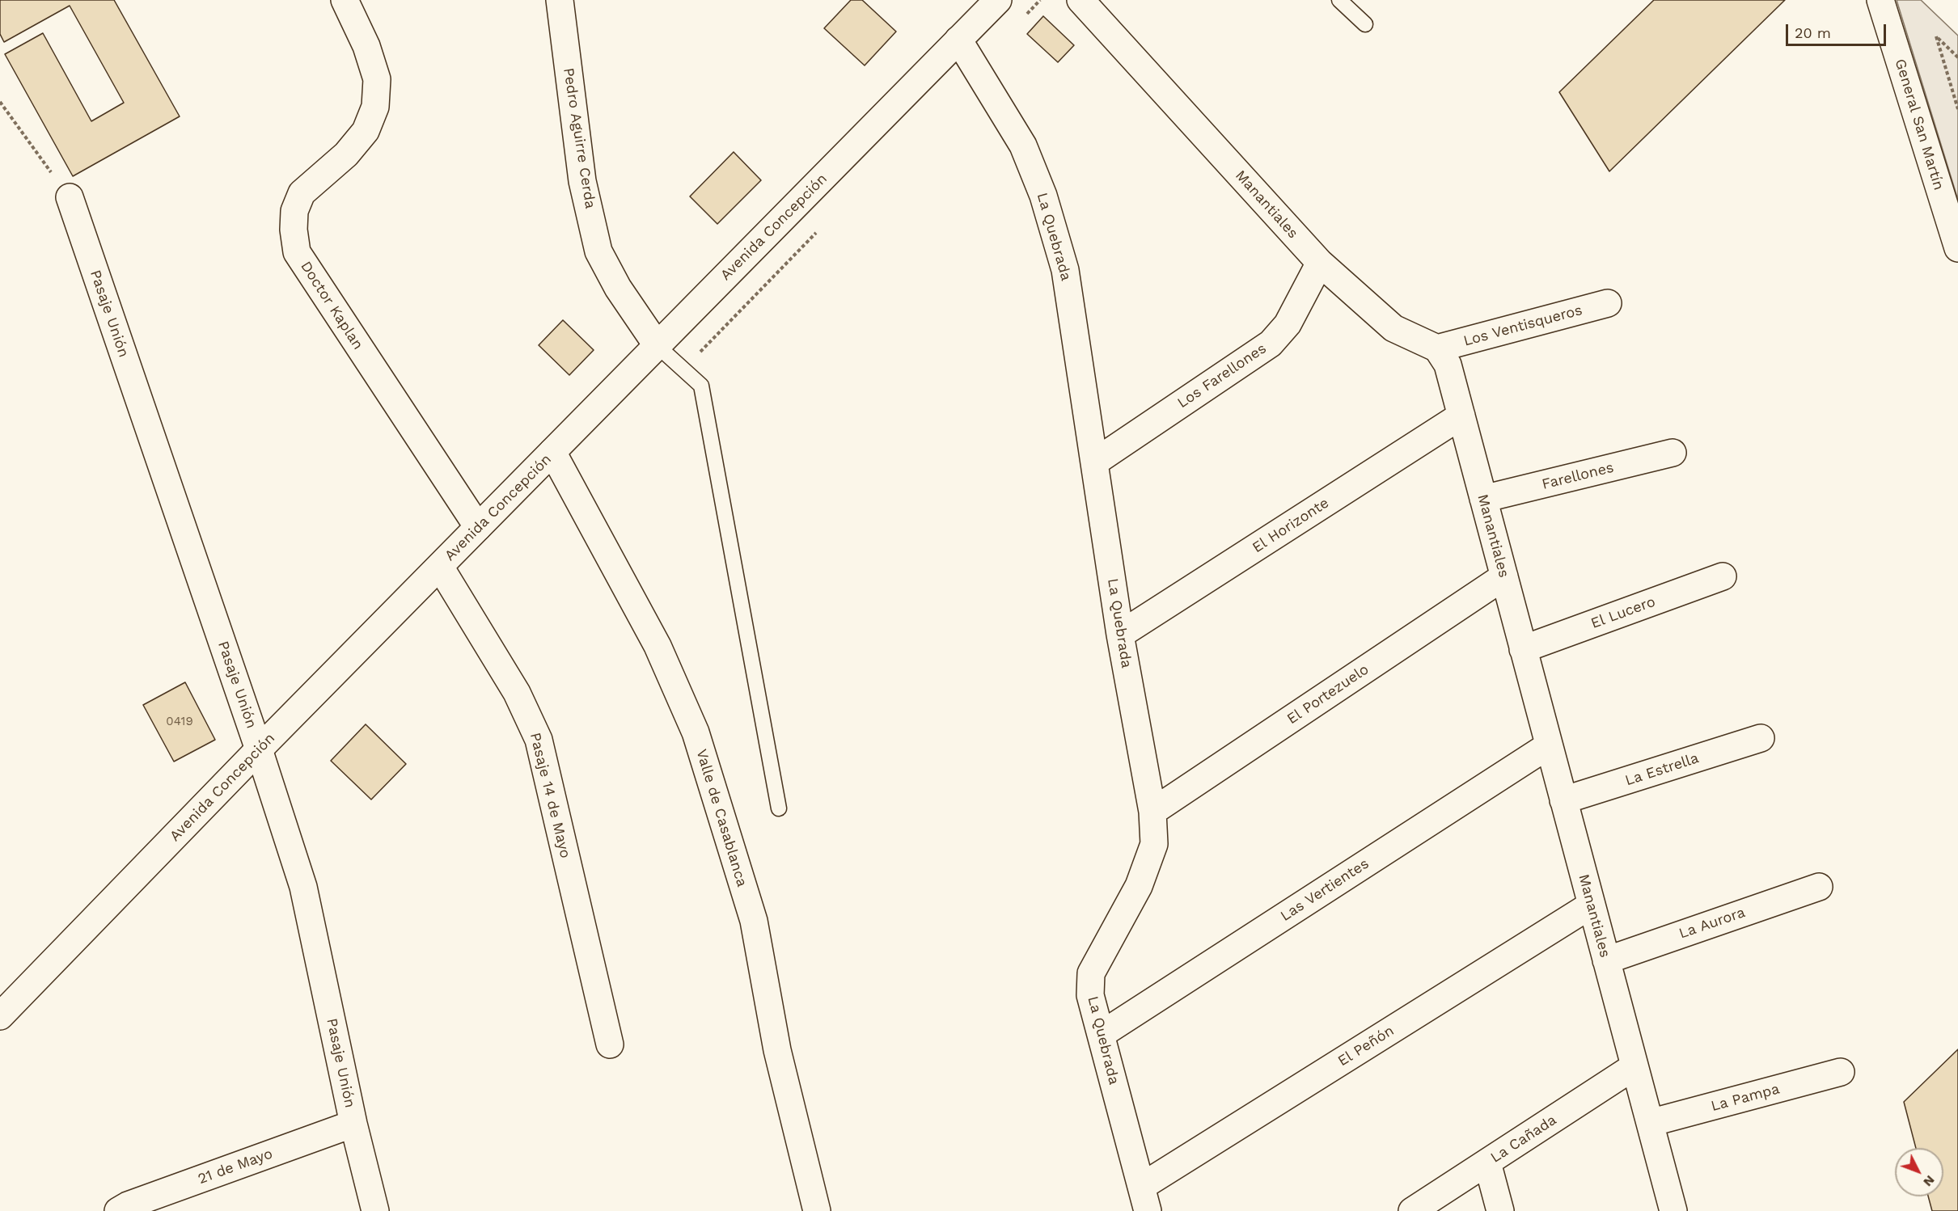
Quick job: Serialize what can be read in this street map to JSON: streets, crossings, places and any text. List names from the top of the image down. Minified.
{"streets":{"street":["General San Martín","Pedro Aguirre Cerda","Manantiales","Avenida Concepción","La Quebrada","Doctor Kaplan","Pasaje Unión","Los Ventisqueros","Los Farellones","Farellones","El Horizonte","El Lucero","El Portezuelo","La Estrella","Pasaje 14 de Mayo","Valle de Casablanca","Las Vertientes","La Aurora","El Peñón","La Pampa","La Cañada","21 de Mayo"]},"crossings":[["Pedro Aguirre Cerda","Avenida Concepción"],["Manantiales","Los Ventisqueros"],["Manantiales","Los Farellones"],["Manantiales","Farellones"],["Manantiales","El Horizonte"],["Manantiales","El Lucero"],["Manantiales","El Portezuelo"],["Manantiales","La Estrella"],["Manantiales","Las Vertientes"],["Manantiales","La Aurora"],["Manantiales","El Peñón"],["Manantiales","La Pampa"],["Manantiales","La Cañada"],["Avenida Concepción","La Quebrada"],["Avenida Concepción","Doctor Kaplan"],["Avenida Concepción","Pasaje Unión"],["Avenida Concepción","Pasaje 14 de Mayo"],["Avenida Concepción","Valle de Casablanca"],["La Quebrada","Los Farellones"],["La Quebrada","El Horizonte"],["La Quebrada","El Portezuelo"],["La Quebrada","Las Vertientes"],["La Quebrada","El Peñón"],["Pasaje Unión","21 de Mayo"]],"house_numbers":["0419"],"scale_bar":"20 m","north":"bottom right"}
